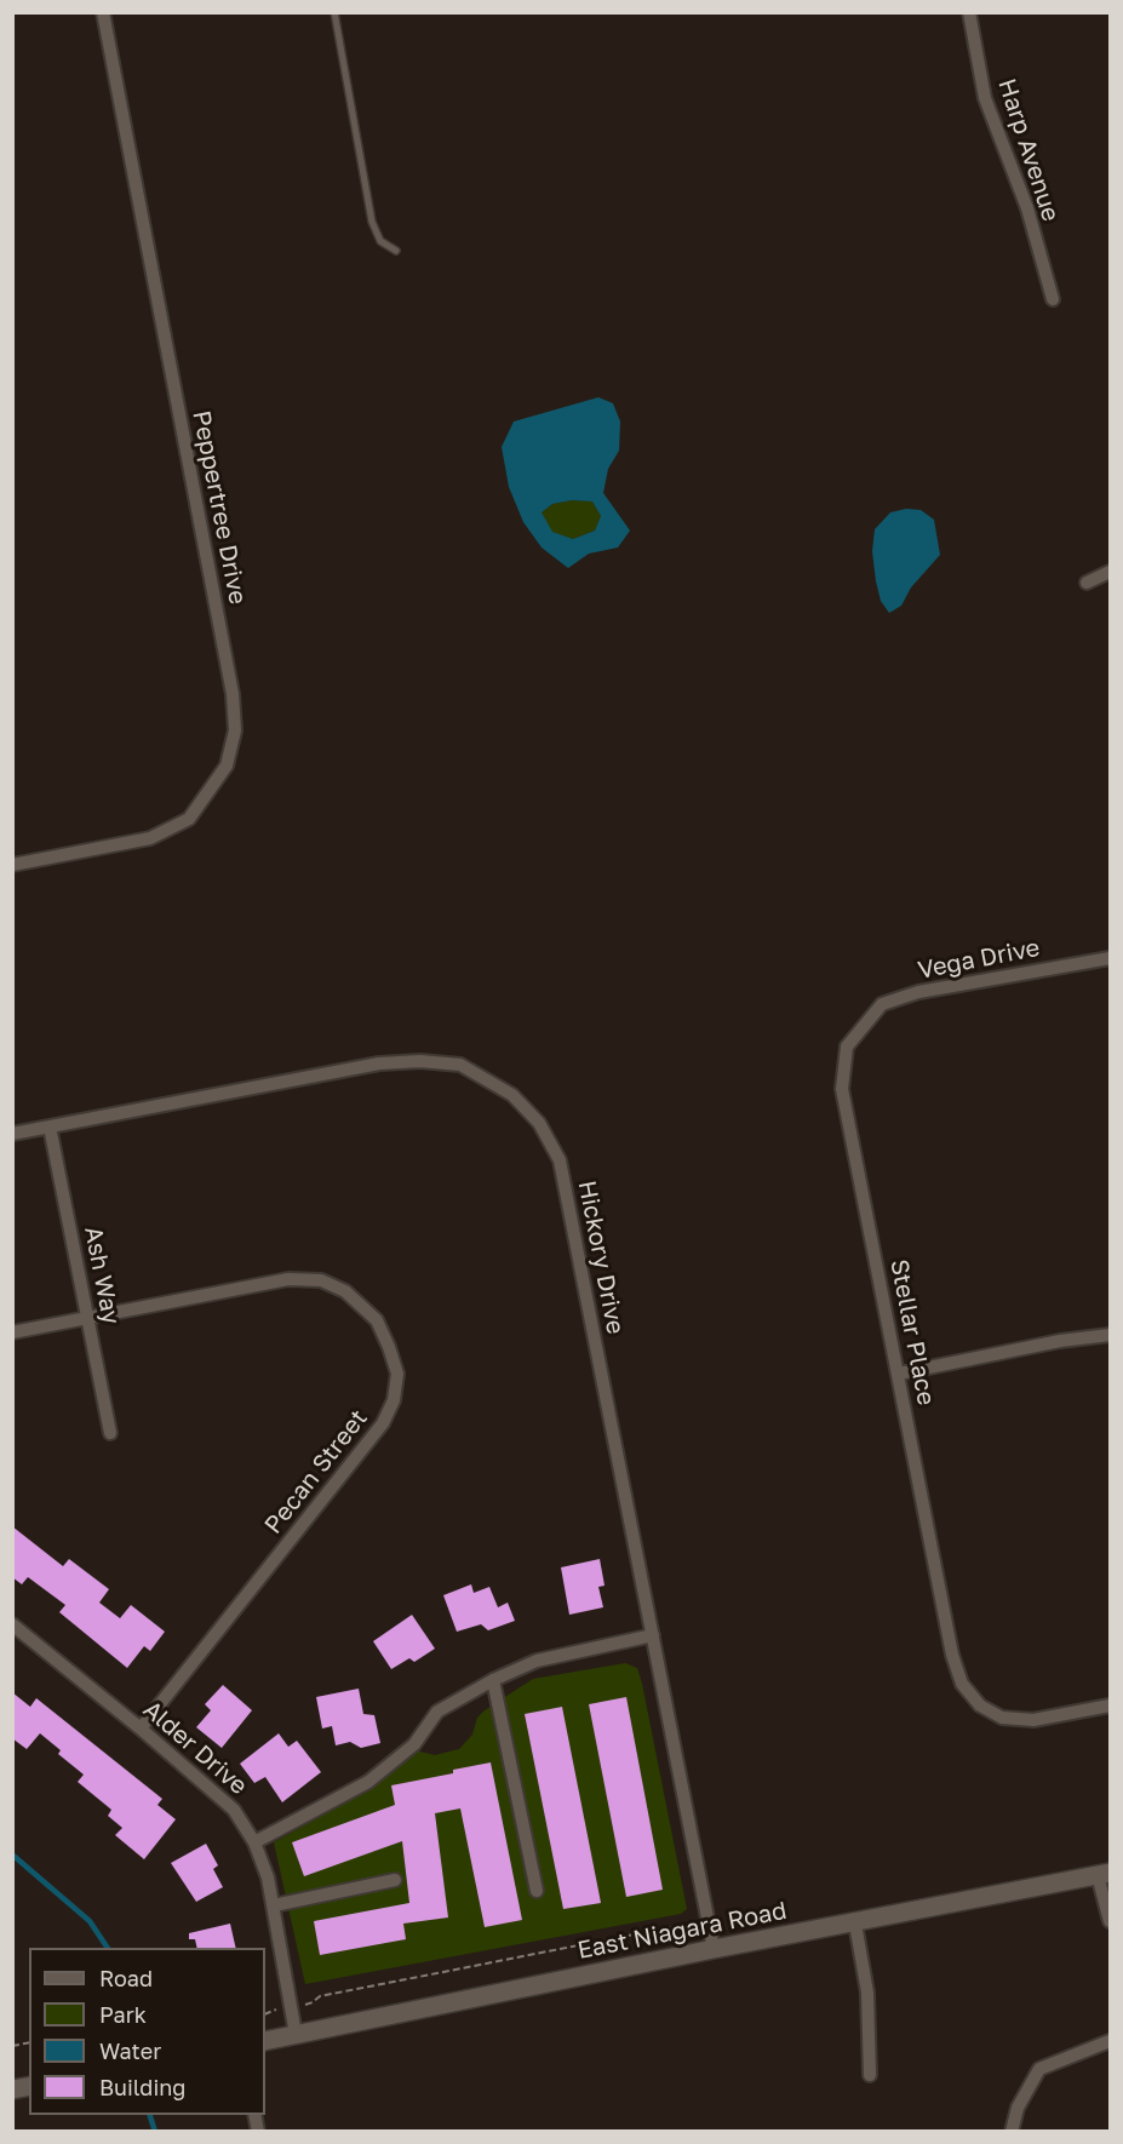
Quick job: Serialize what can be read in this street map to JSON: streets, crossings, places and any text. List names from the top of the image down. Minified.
{"streets":{"street":["Harp Avenue","Peppertree Drive","Vega Drive","Hickory Drive","Ash Way","Stellar Place","Pecan Street","Alder Drive","East Niagara Road"]},"crossings":[["Vega Drive","Stellar Place"],["Hickory Drive","Ash Way"],["Hickory Drive","East Niagara Road"],["Ash Way","Pecan Street"],["Pecan Street","Alder Drive"],["Alder Drive","East Niagara Road"]],"legend":["Road","Park","Water","Building"]}
